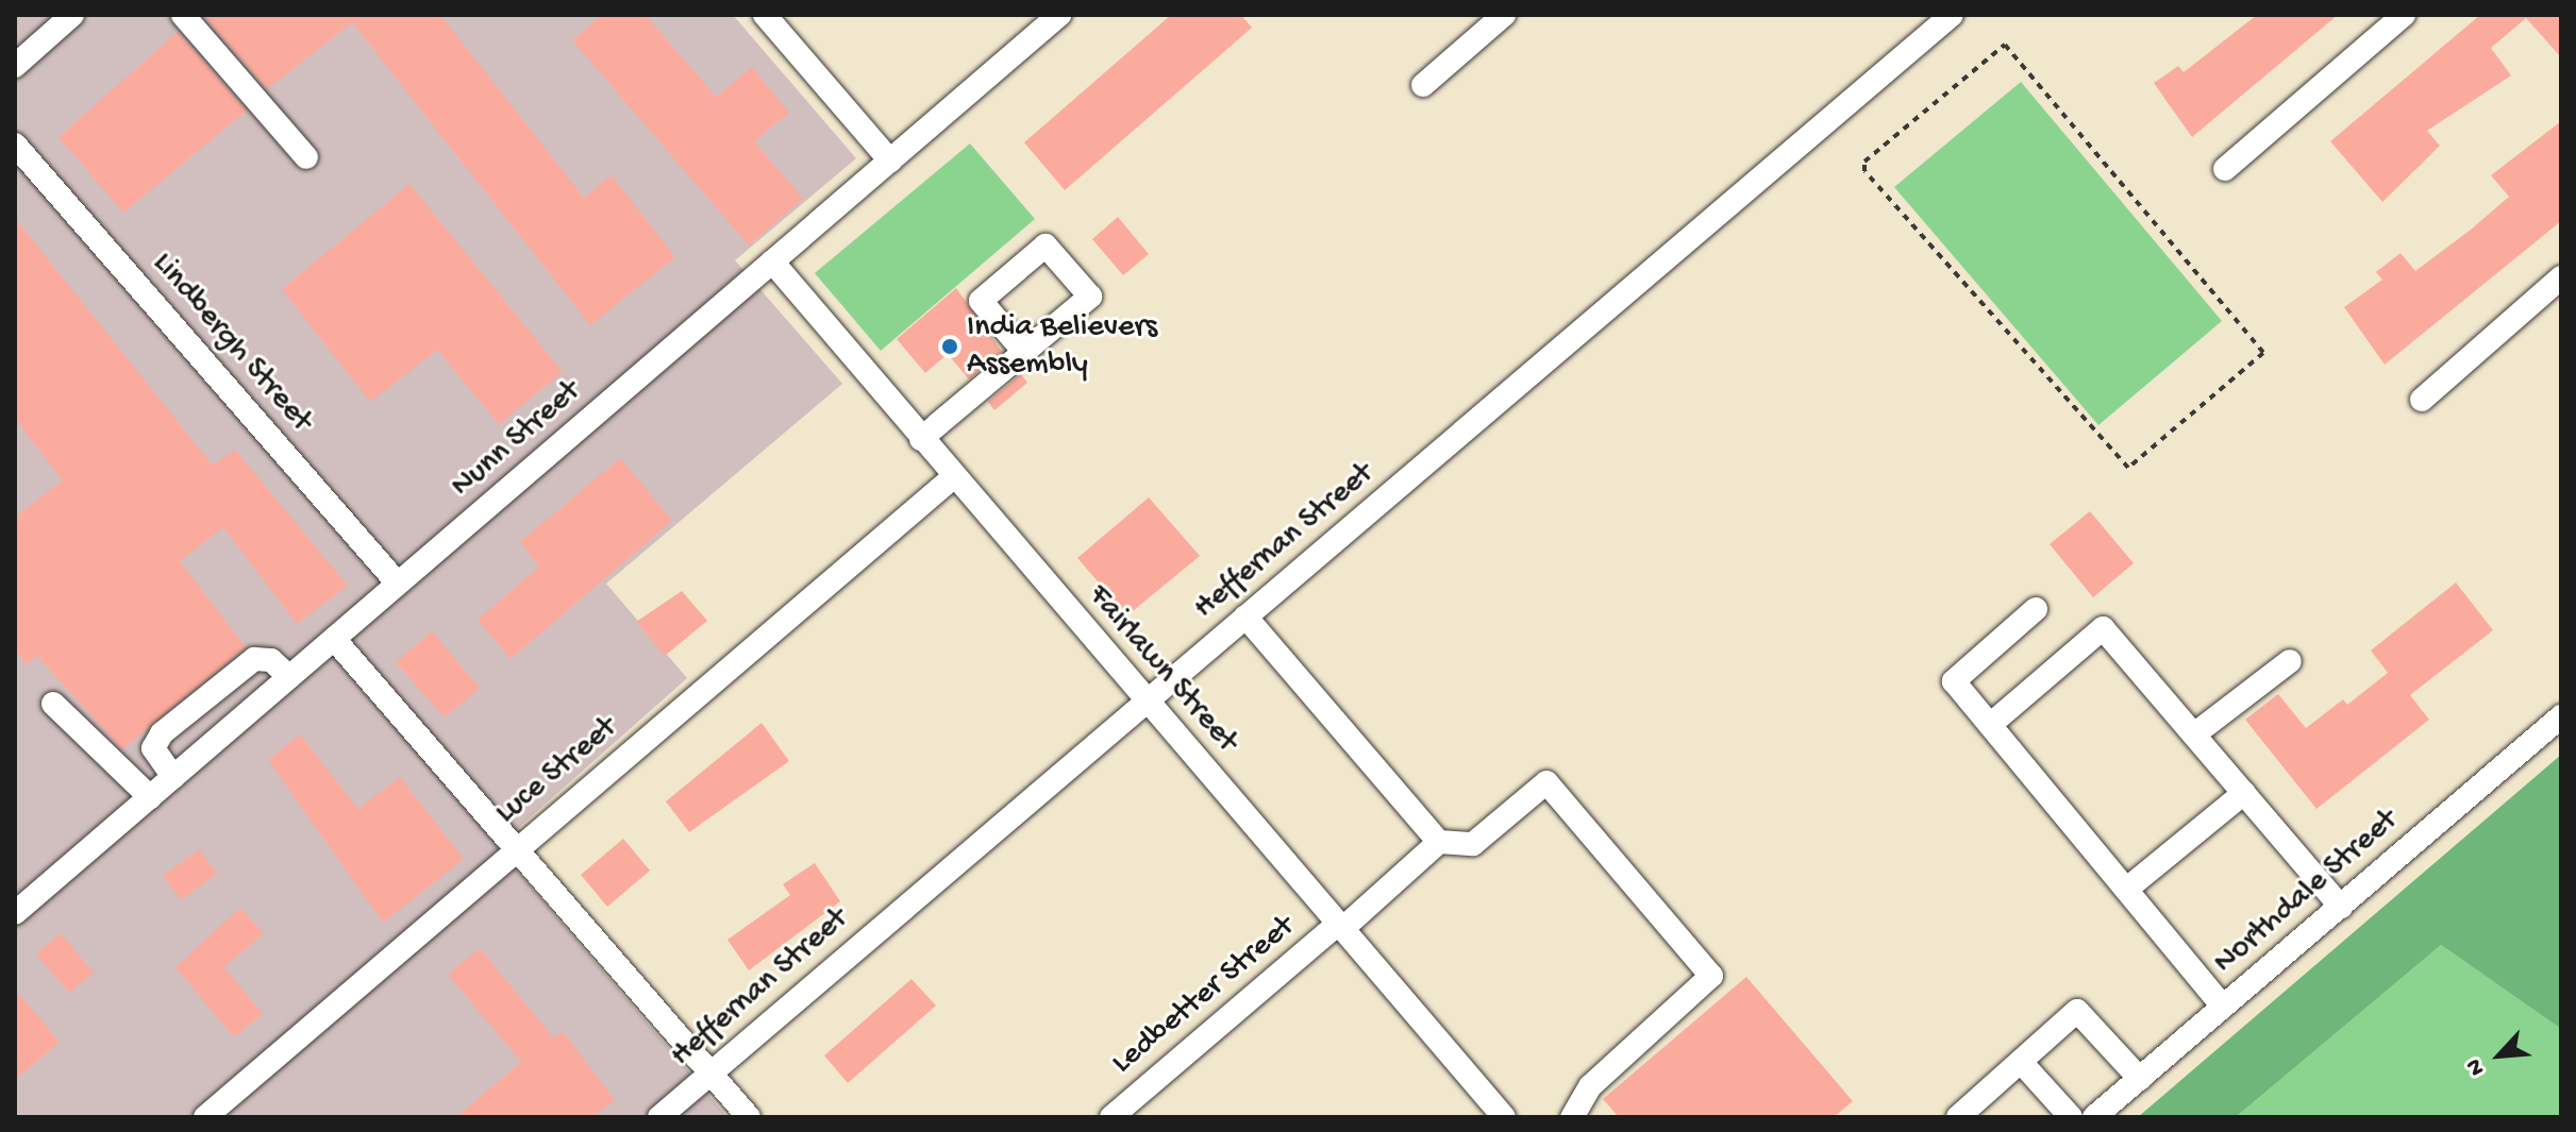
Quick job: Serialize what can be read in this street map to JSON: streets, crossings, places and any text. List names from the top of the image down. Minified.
{"streets":{"street":["Lindbergh Street","Nunn Street","Heffernan Street","Fairlawn Street","Luce Street","Northdale Street","Ledbetter Street"]},"crossings":[["Lindbergh Street","Nunn Street"],["Nunn Street","Fairlawn Street"],["Heffernan Street","Fairlawn Street"],["Fairlawn Street","Luce Street"],["Fairlawn Street","Ledbetter Street"]],"places":["India Believers Assembly"],"north":"bottom left"}
